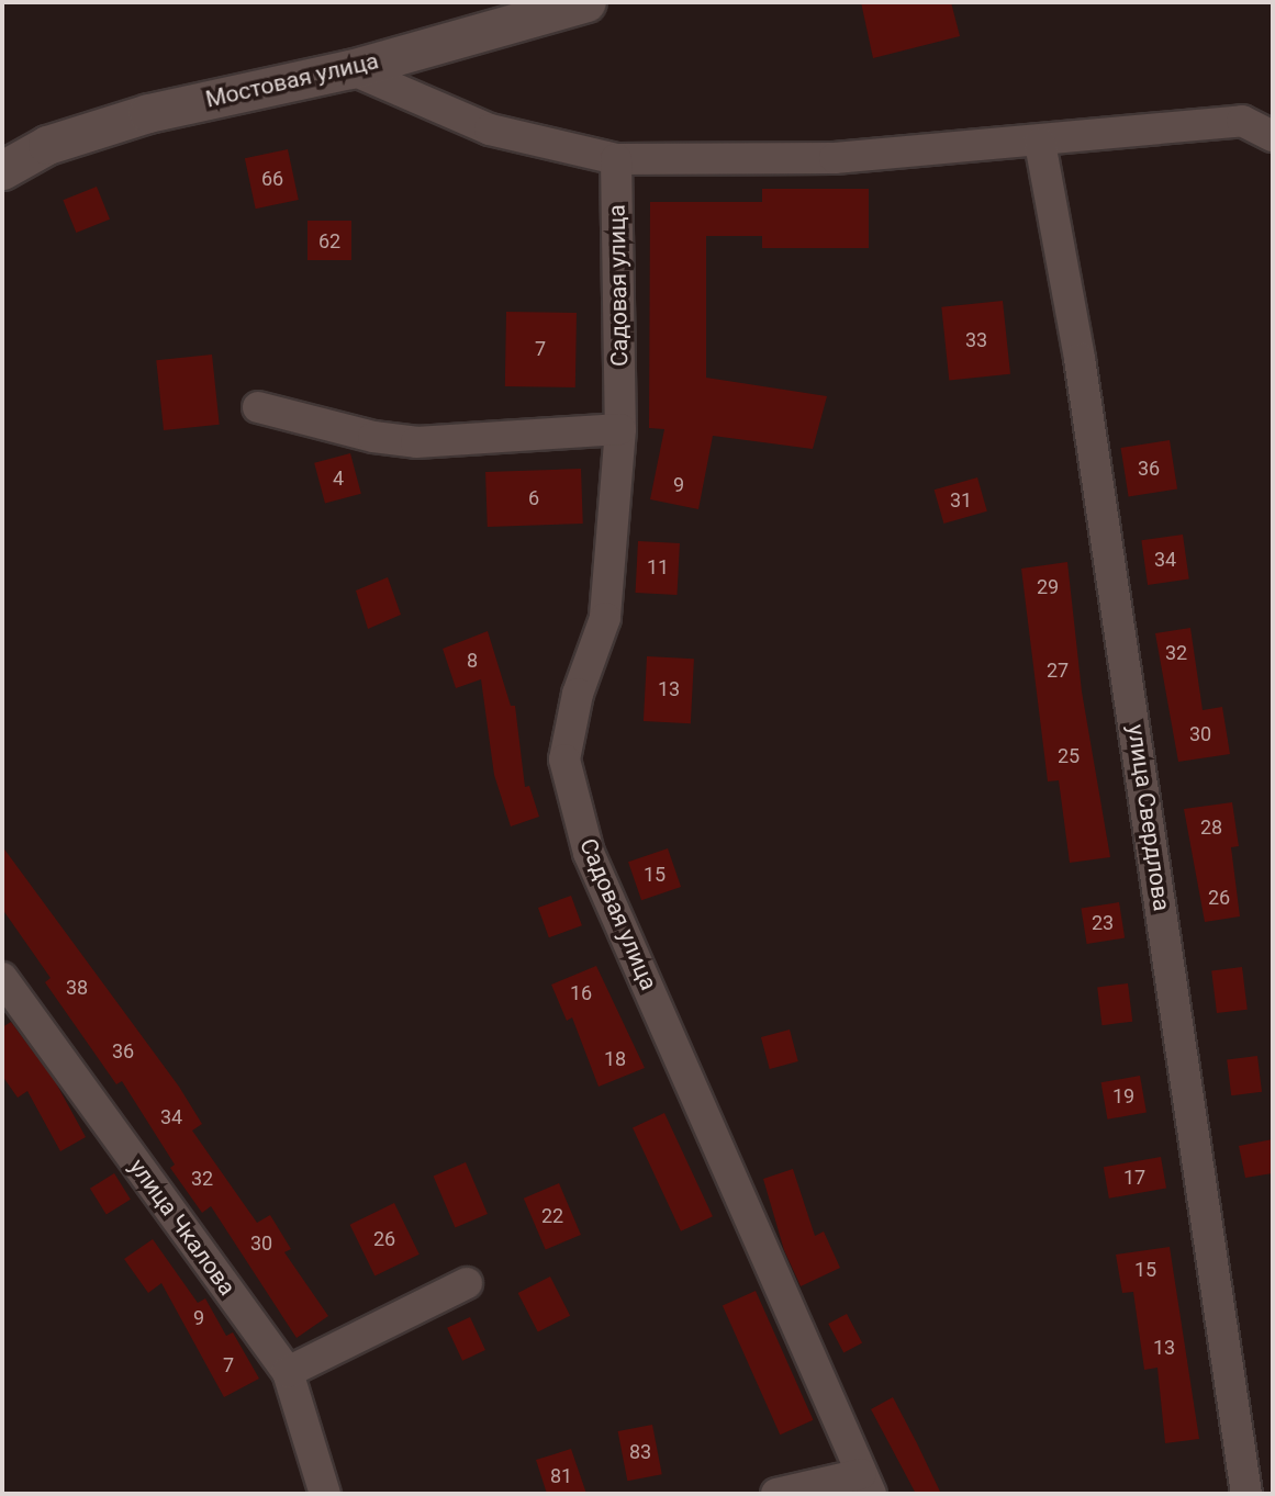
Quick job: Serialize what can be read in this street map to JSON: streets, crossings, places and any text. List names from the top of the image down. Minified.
{"streets":{"street":["Мостовая улица","Садовая улица","улица Свердлова","улица Чкалова"]},"house_numbers":["66","62","33","7","36","4","9","6","31","34","11","29","32","8","27","13","30","25","28","15","26","23","38","16","36","18","19","34","17","32","22","26","30","15","9","13","7","83","81"]}
